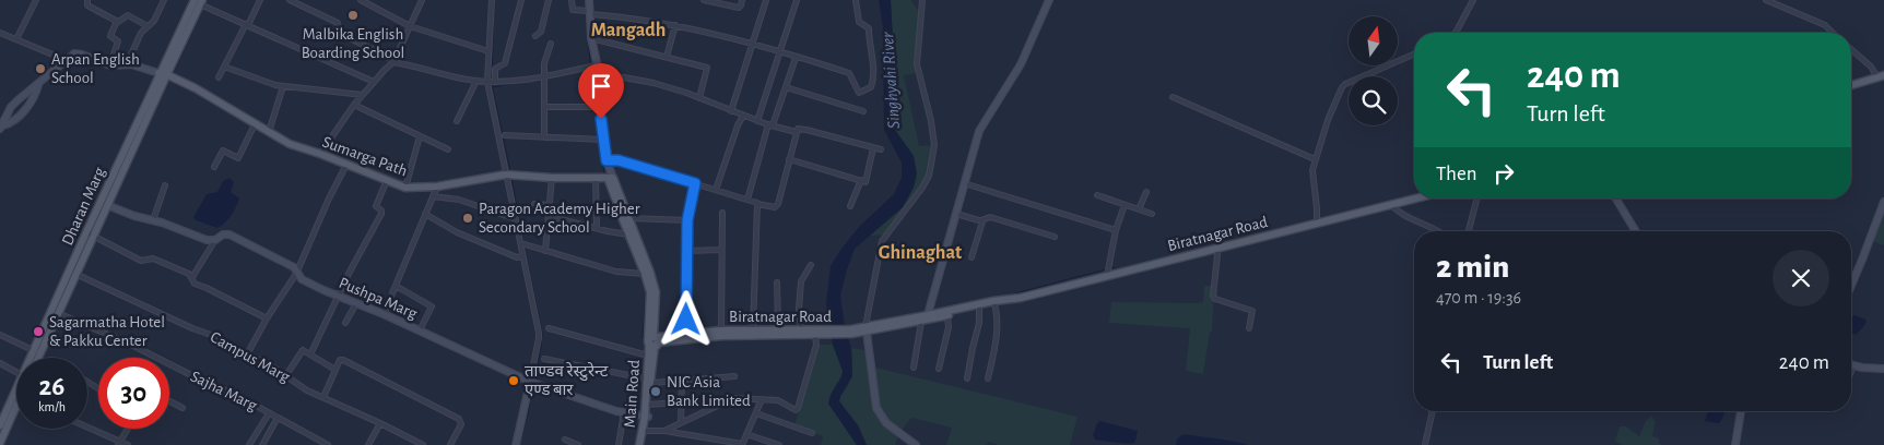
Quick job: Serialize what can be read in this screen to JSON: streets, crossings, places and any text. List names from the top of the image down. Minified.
{"streets":{"main road":["Sumarga Path","Dharan Marg","Biratnagar Road","Main Road"],"street":["Pushpa Marg","Campus Marg","Sajha Marg"]},"crossings":[["Sumarga Path","Dharan Marg"],["Dharan Marg","Pushpa Marg"],["Dharan Marg","Campus Marg"],["Dharan Marg","Sajha Marg"],["Biratnagar Road","Main Road"],["Pushpa Marg","Main Road"]],"districts":["Mangadh","Ghinaghat"],"water":["Singhyahi River"],"places":["Malbika English Boarding School","Arpan English School","Paragon Academy Higher Secondary School","Sagarmatha Hotel & Pakku Center","ताण्डव रेस्टुरेन्ट एण्ड बार","NIC Asia Bank Limited"],"north":"top","page":{"turn":["240 m","Turn left"],"then":"Then","heading":["2 min","470 m · 19:36"],"list":[{"name":"Turn left","value":"240 m"}],"speed":"26 km/h","limit":"30"}}
